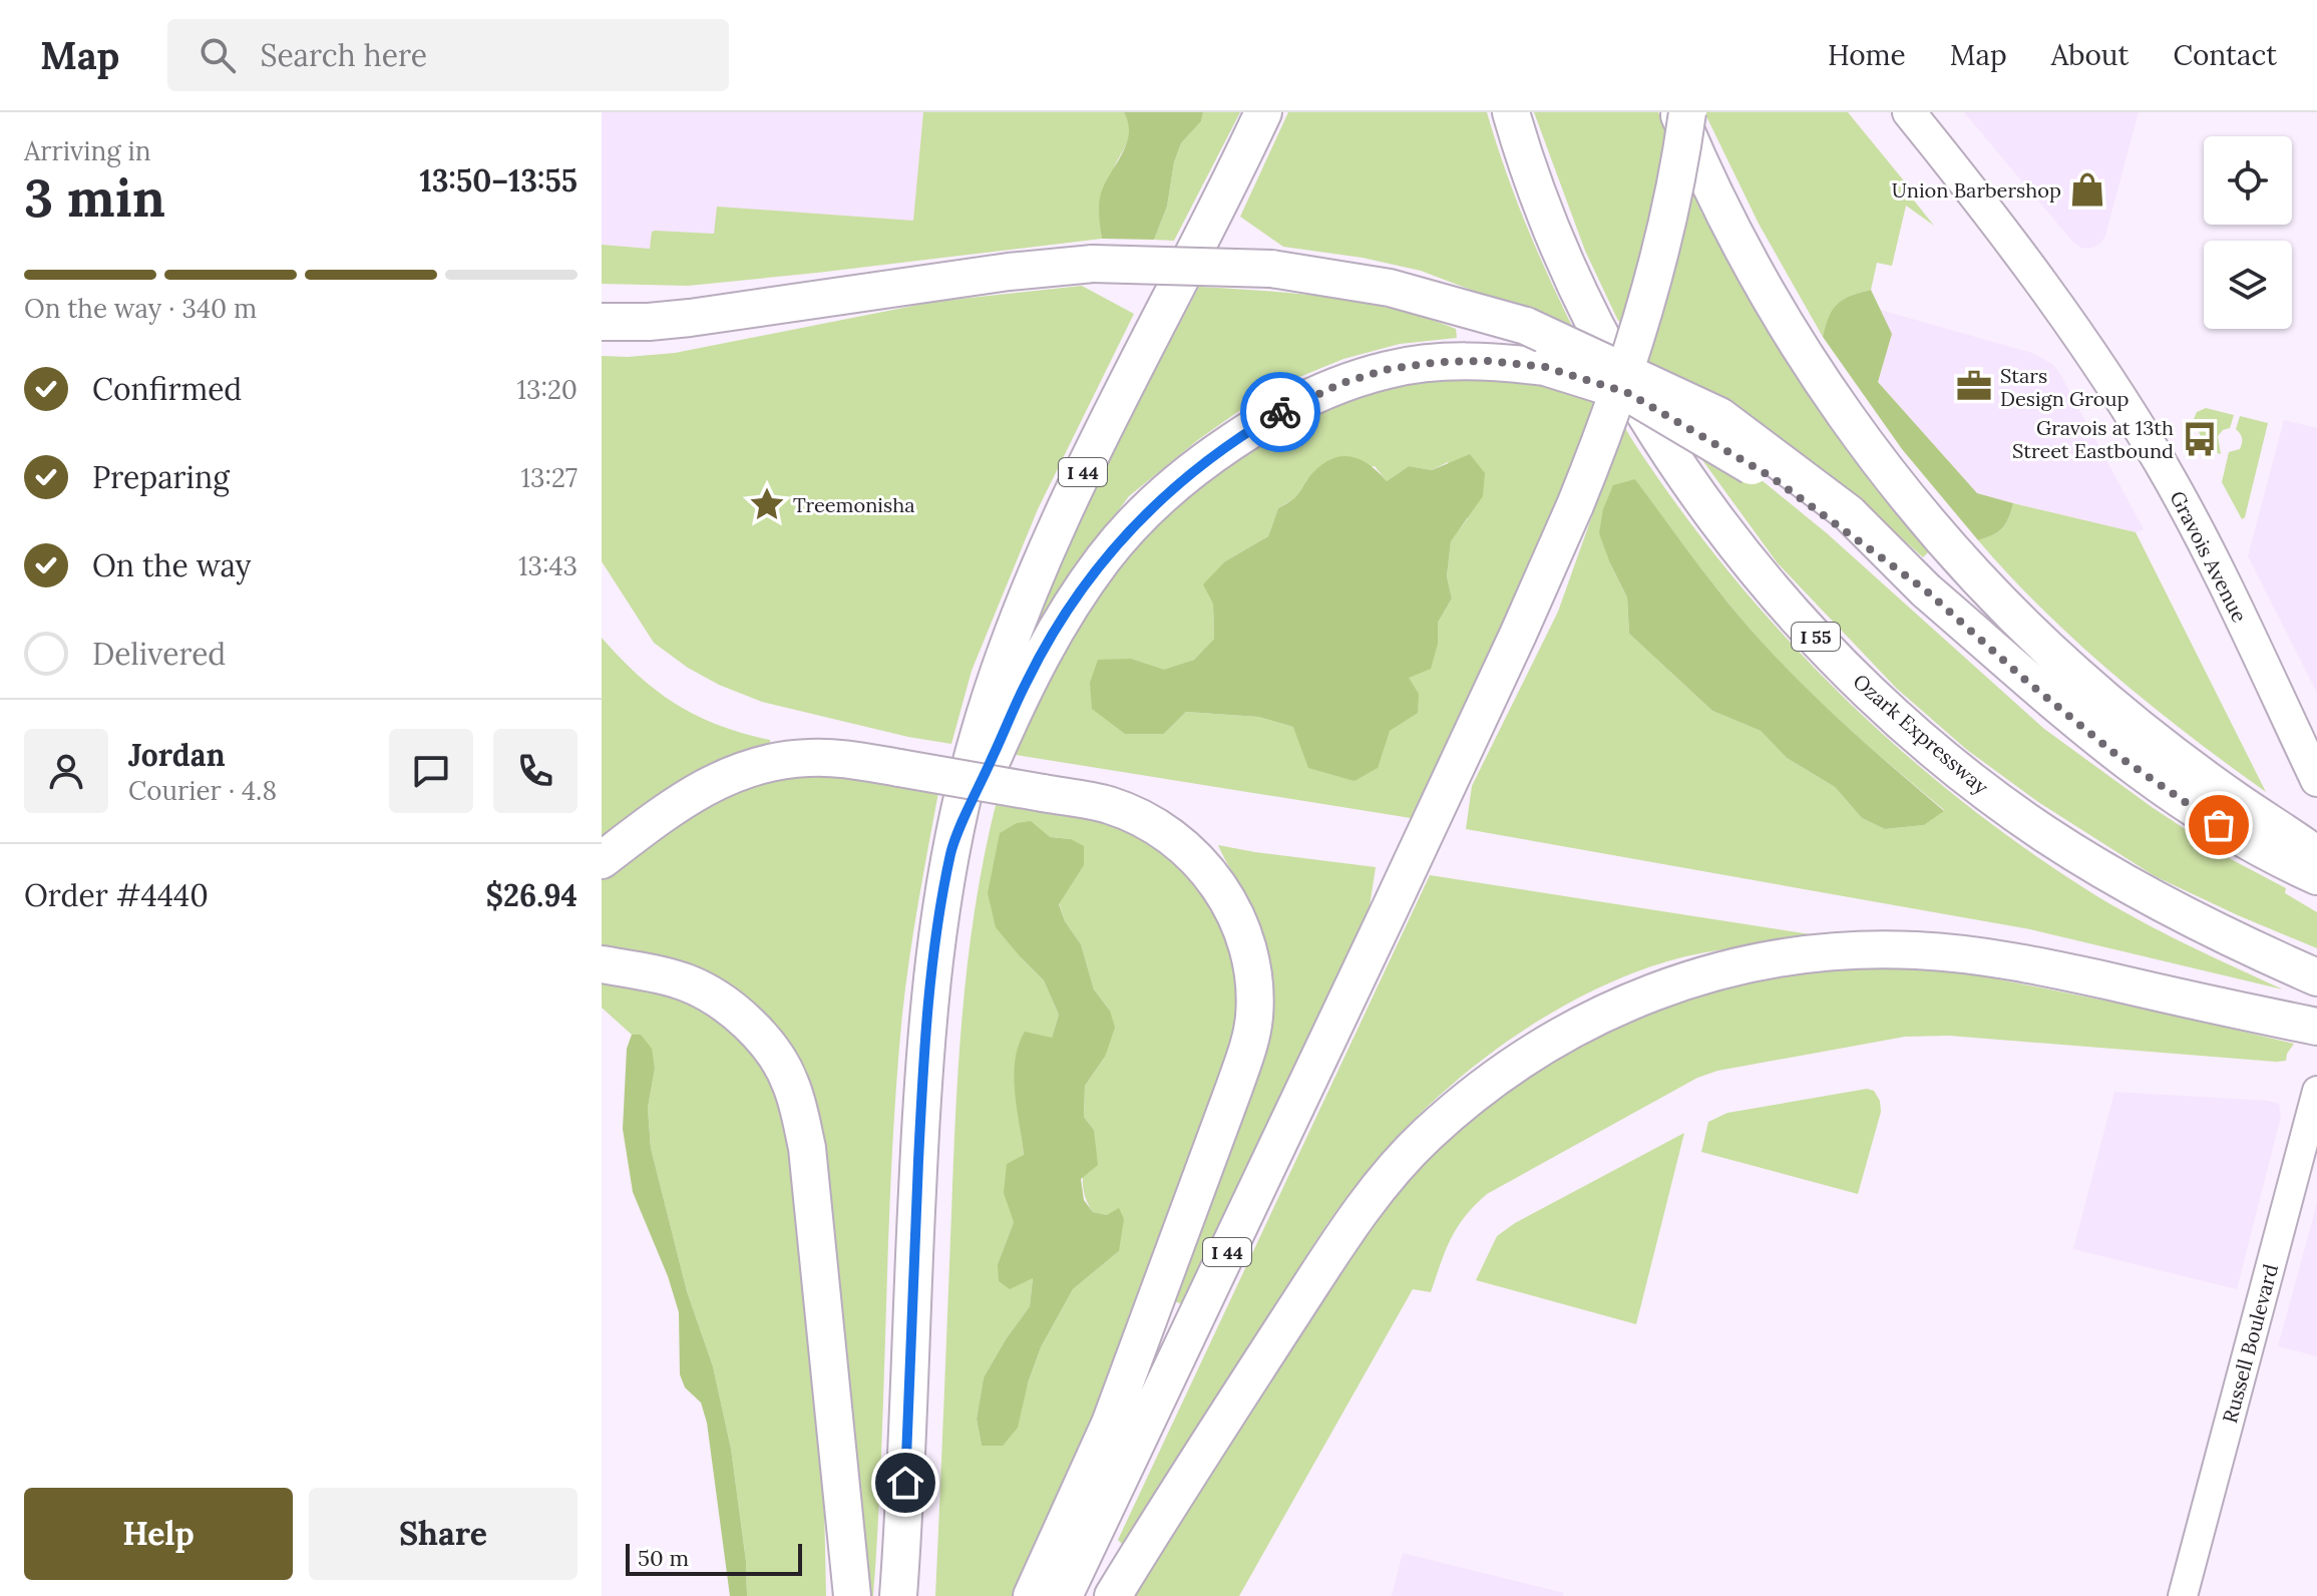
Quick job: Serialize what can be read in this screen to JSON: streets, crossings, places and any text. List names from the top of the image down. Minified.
{"streets":{"highway":["I 44","I 55","Ozark Expressway"],"main road":["Gravois Avenue","Russell Boulevard"]},"places":{"shop":["Union Barbershop"],"office":["Stars Design Group"],"bus stop":["Gravois at 13th Street Eastbound"],"place":["Treemonisha"]},"scale_bar":"50 m","page":{"header":"Map","search":"Search here","nav":["Home","Map","About","Contact"],"heading":["3 min","Arriving in","13:50–13:55"],"panel":["Jordan","Courier · 4.8","Order #4440","$26.94"],"bar":"On the way · 340 m","list":[["Confirmed","13:20"],["Preparing","13:27"],["On the way","13:43"],"Delivered"],"buttons":["Help","Share"],"scale":"50 m"}}
